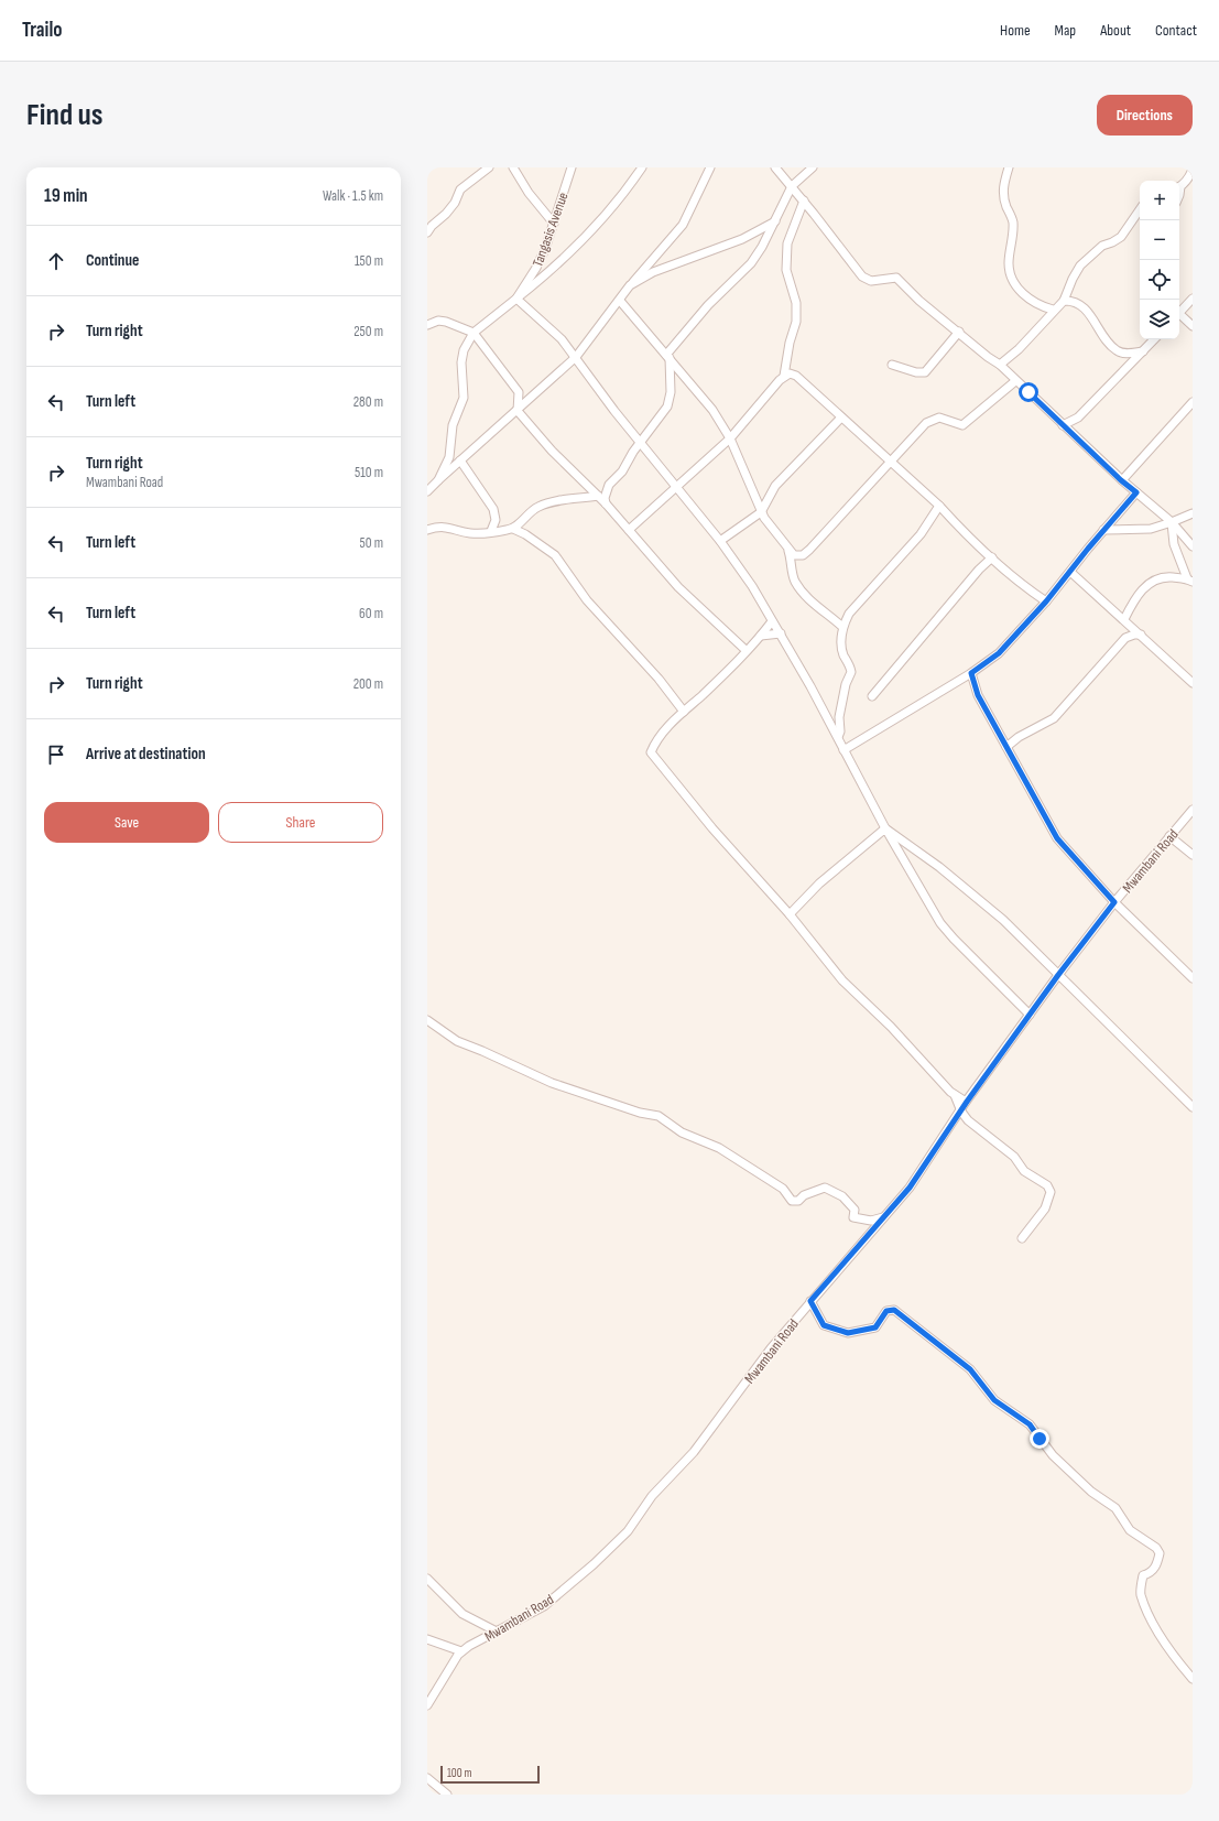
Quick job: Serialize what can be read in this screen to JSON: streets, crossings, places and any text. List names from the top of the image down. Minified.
{"streets":{"street":["Tangasis Avenue","Mwambani Road"]},"scale_bar":"100 m","page":{"header":"Trailo","nav":["Home","Map","About","Contact"],"buttons":["Directions",["Save","Share"]],"title":"Find us","heading":["19 min","Walk · 1.5 km"],"map_buttons":["+","−"],"list":[["Continue","150 m"],["Turn right","250 m"],["Turn left","280 m"],["Turn right","Mwambani Road","510 m"],["Turn left","50 m"],["Turn left","60 m"],["Turn right","200 m"],"Arrive at destination"],"scale":"100 m"}}
